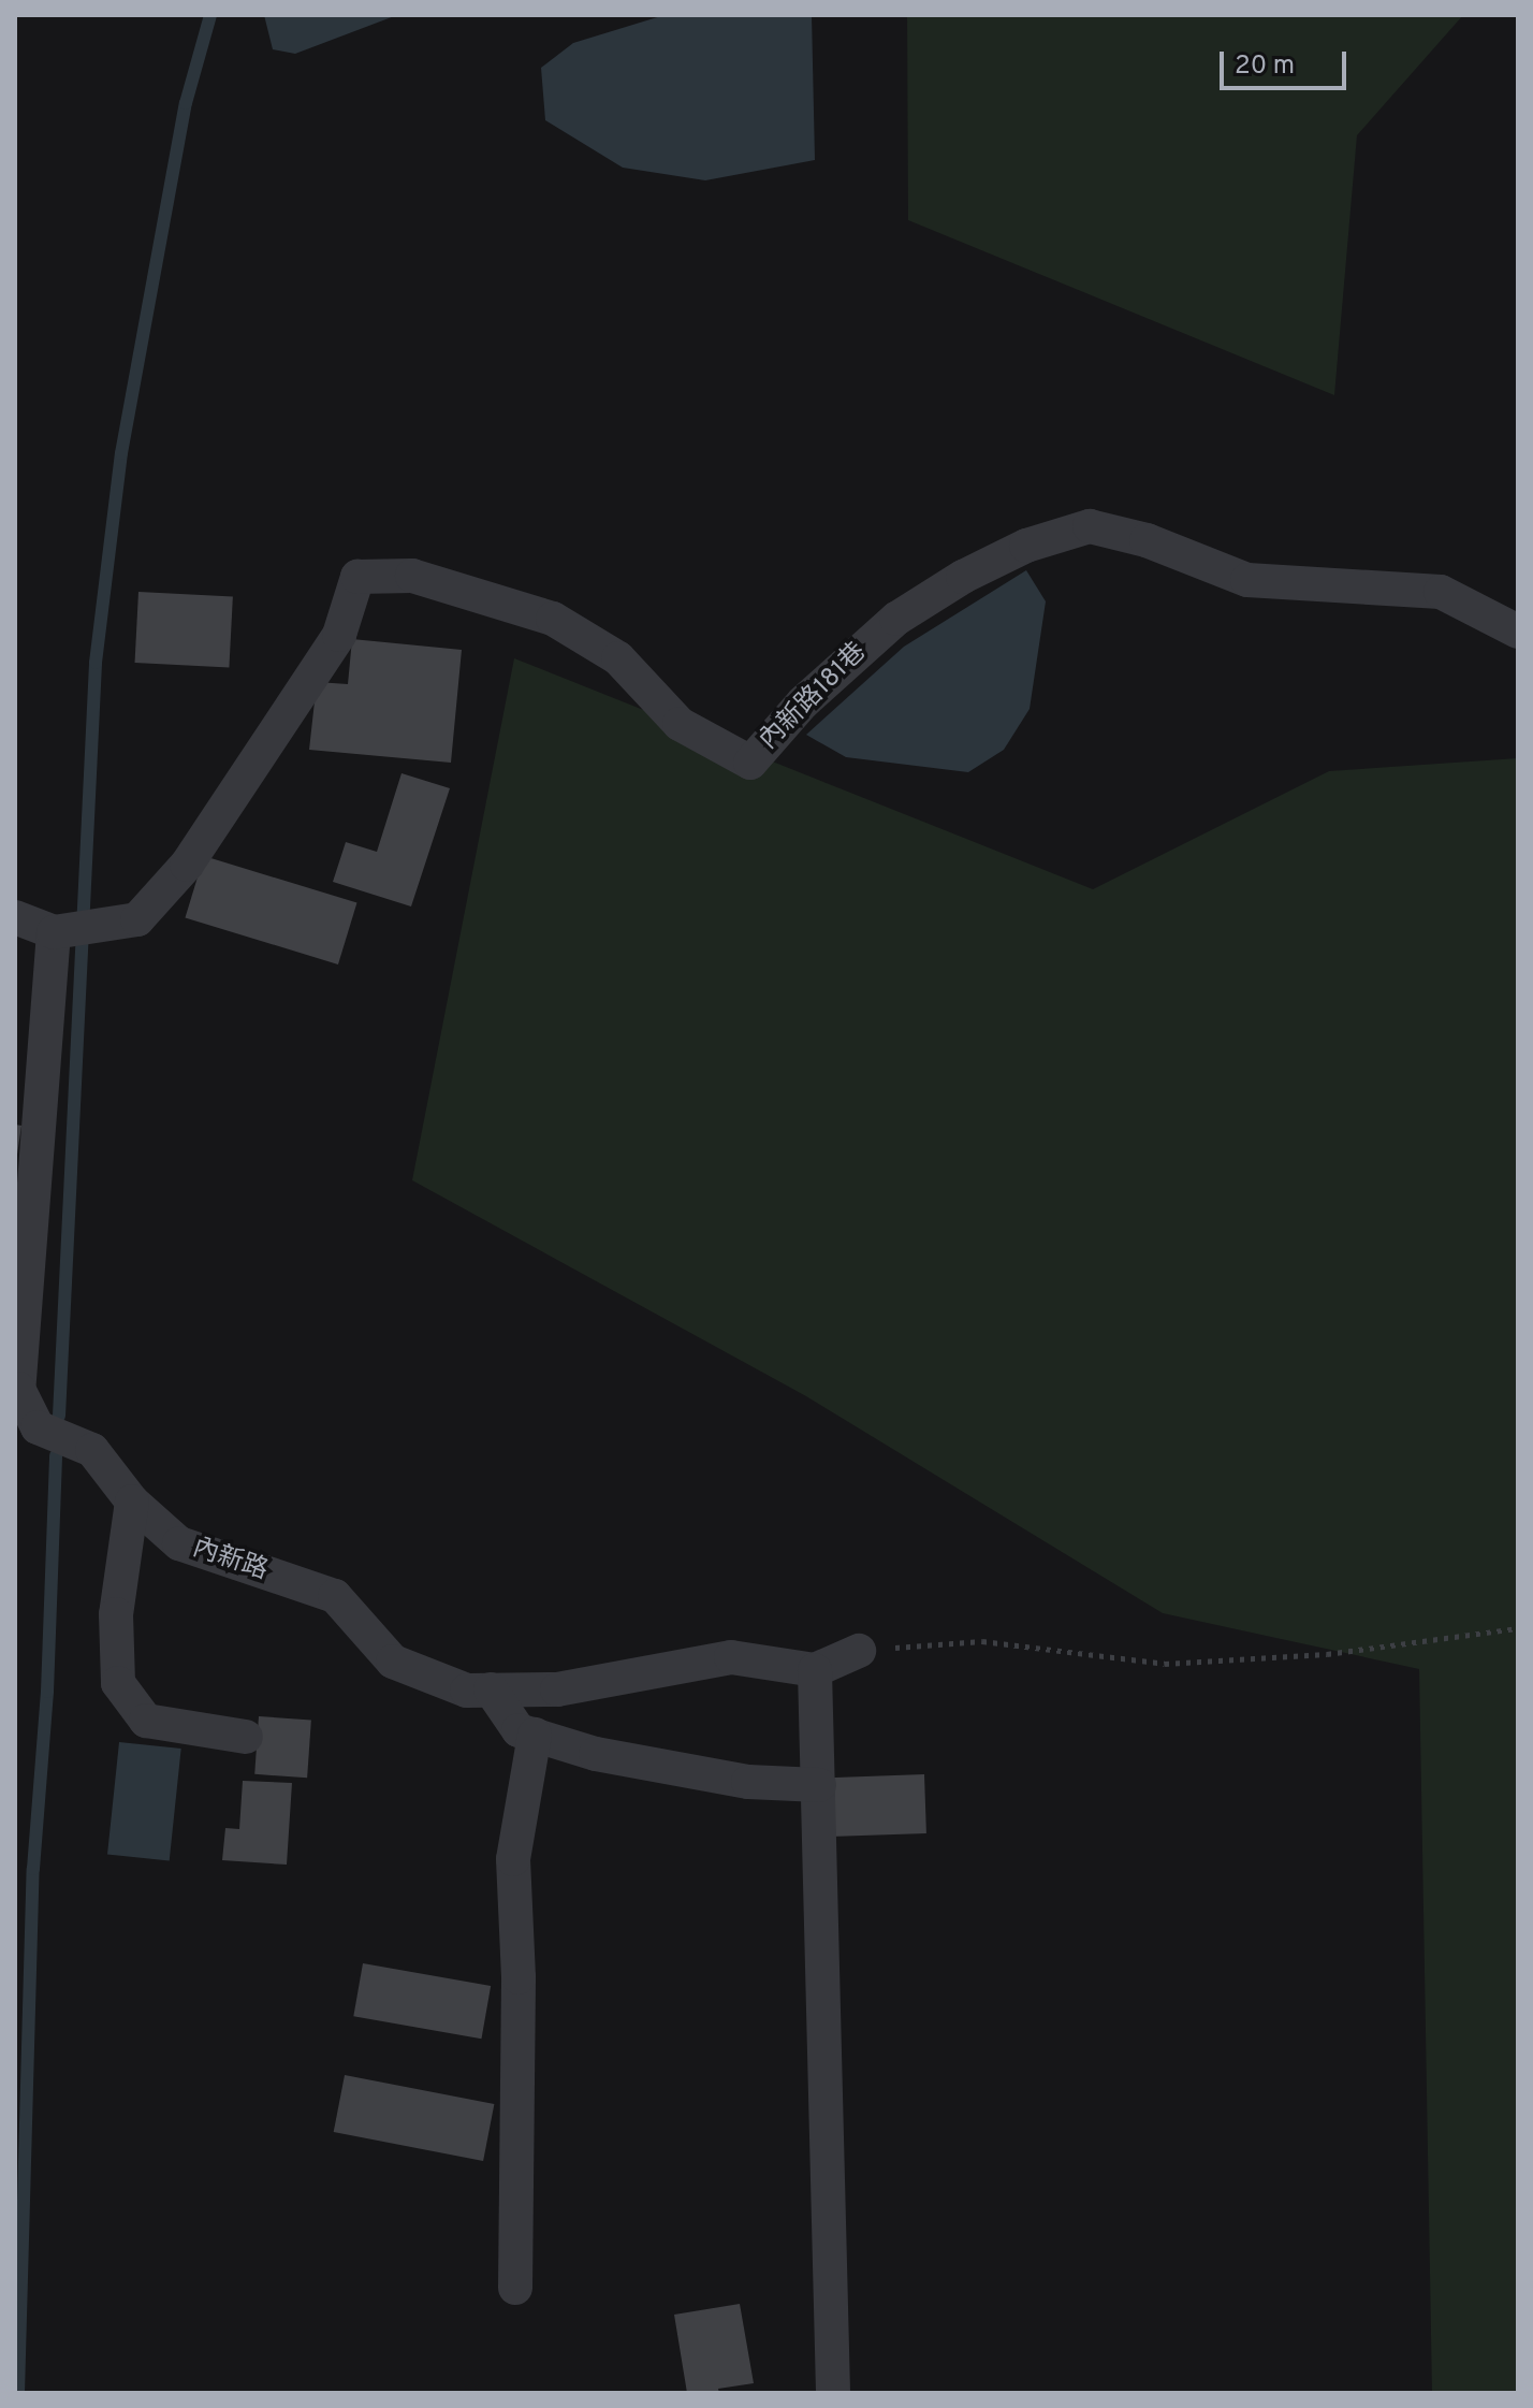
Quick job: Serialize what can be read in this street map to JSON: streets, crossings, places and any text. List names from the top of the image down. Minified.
{"streets":{"street":["內新路181巷","內新路"]},"crossings":[["內新路181巷","內新路"]],"scale_bar":"20 m"}
